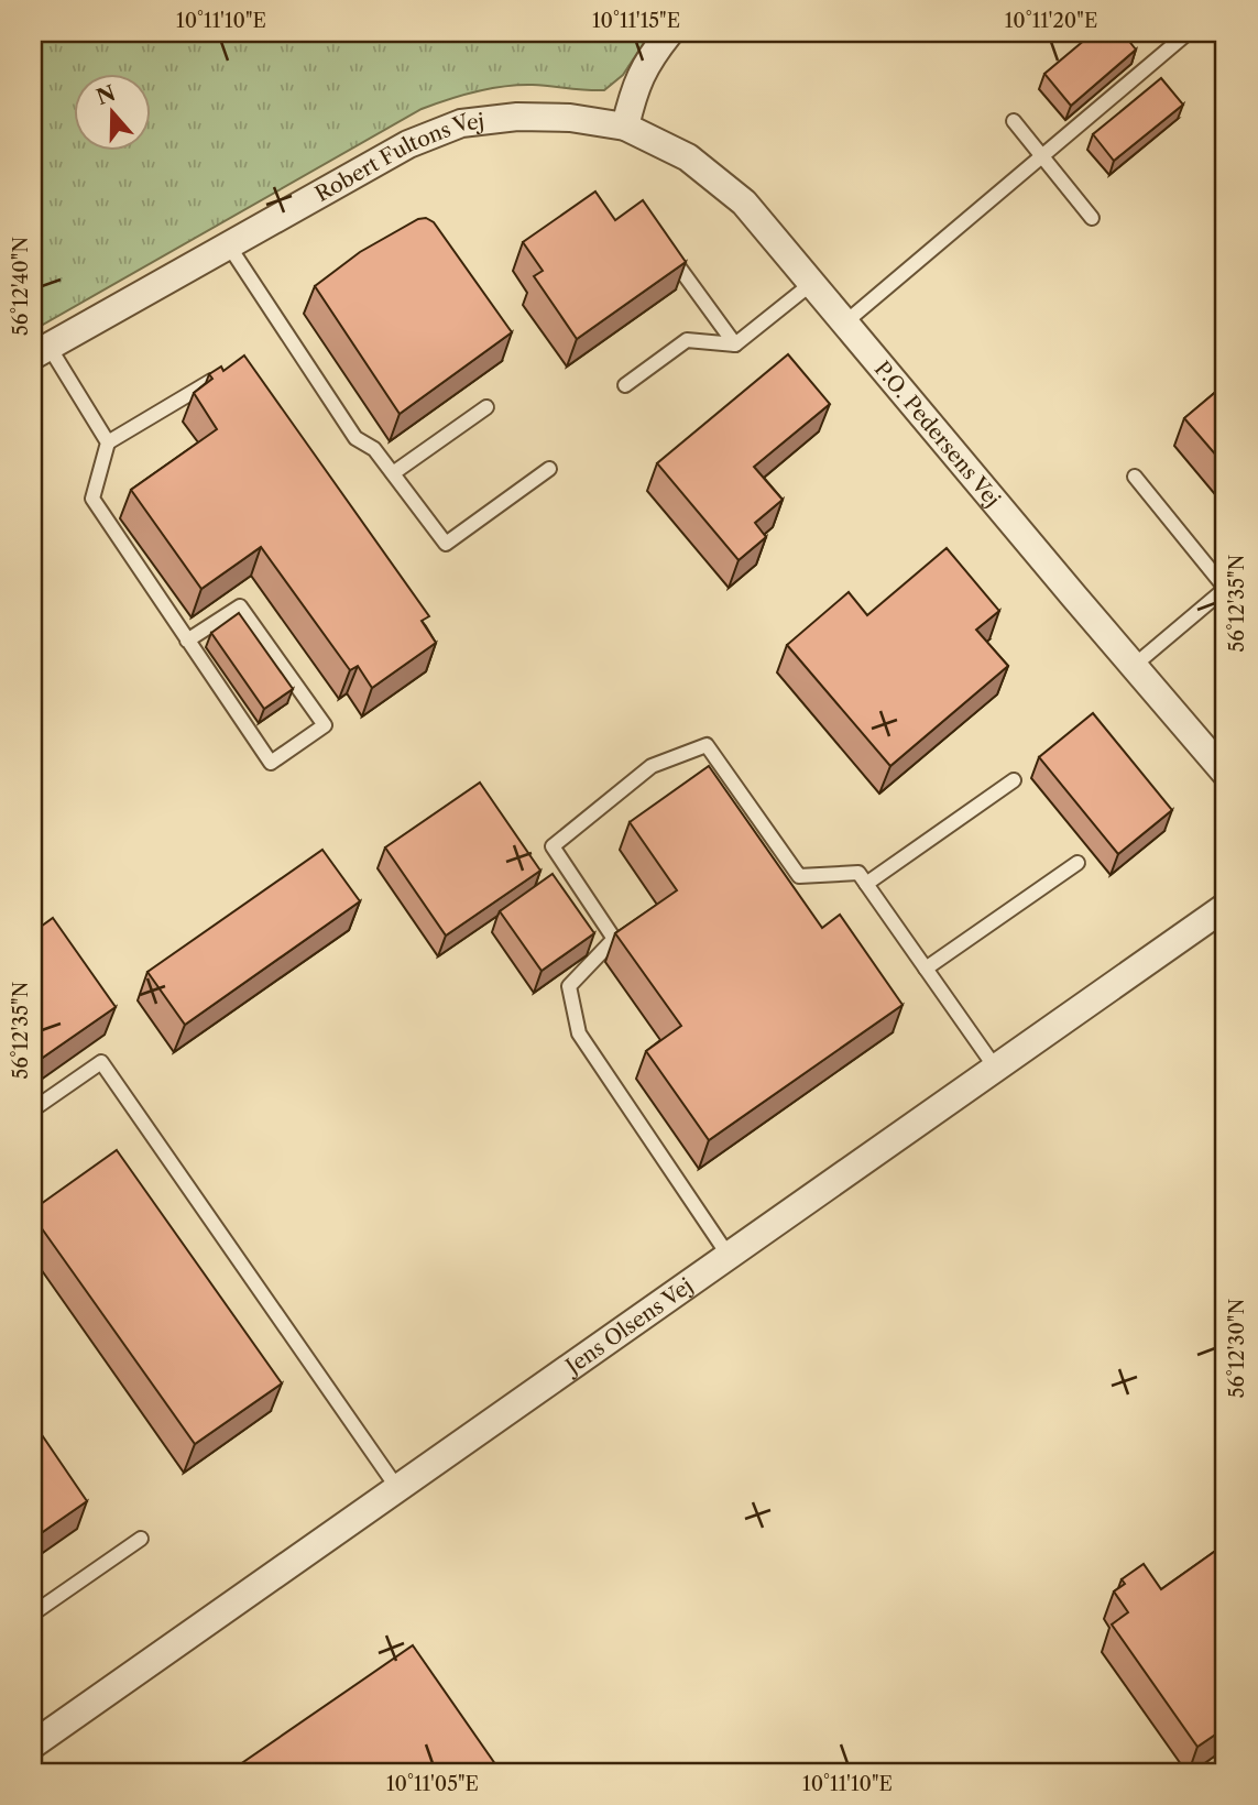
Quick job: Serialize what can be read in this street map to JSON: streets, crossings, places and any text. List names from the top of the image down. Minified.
{"streets":{"street":["Robert Fultons Vej","P.O. Pedersens Vej","Jens Olsens Vej"]},"crossings":[["Robert Fultons Vej","P.O. Pedersens Vej"]],"north":"top","coordinates":["10°11'10\"E","10°11'15\"E","10°11'20\"E","56°12'40\"N","56°12'35\"N","56°12'30\"N","10°11'05\"E"]}
